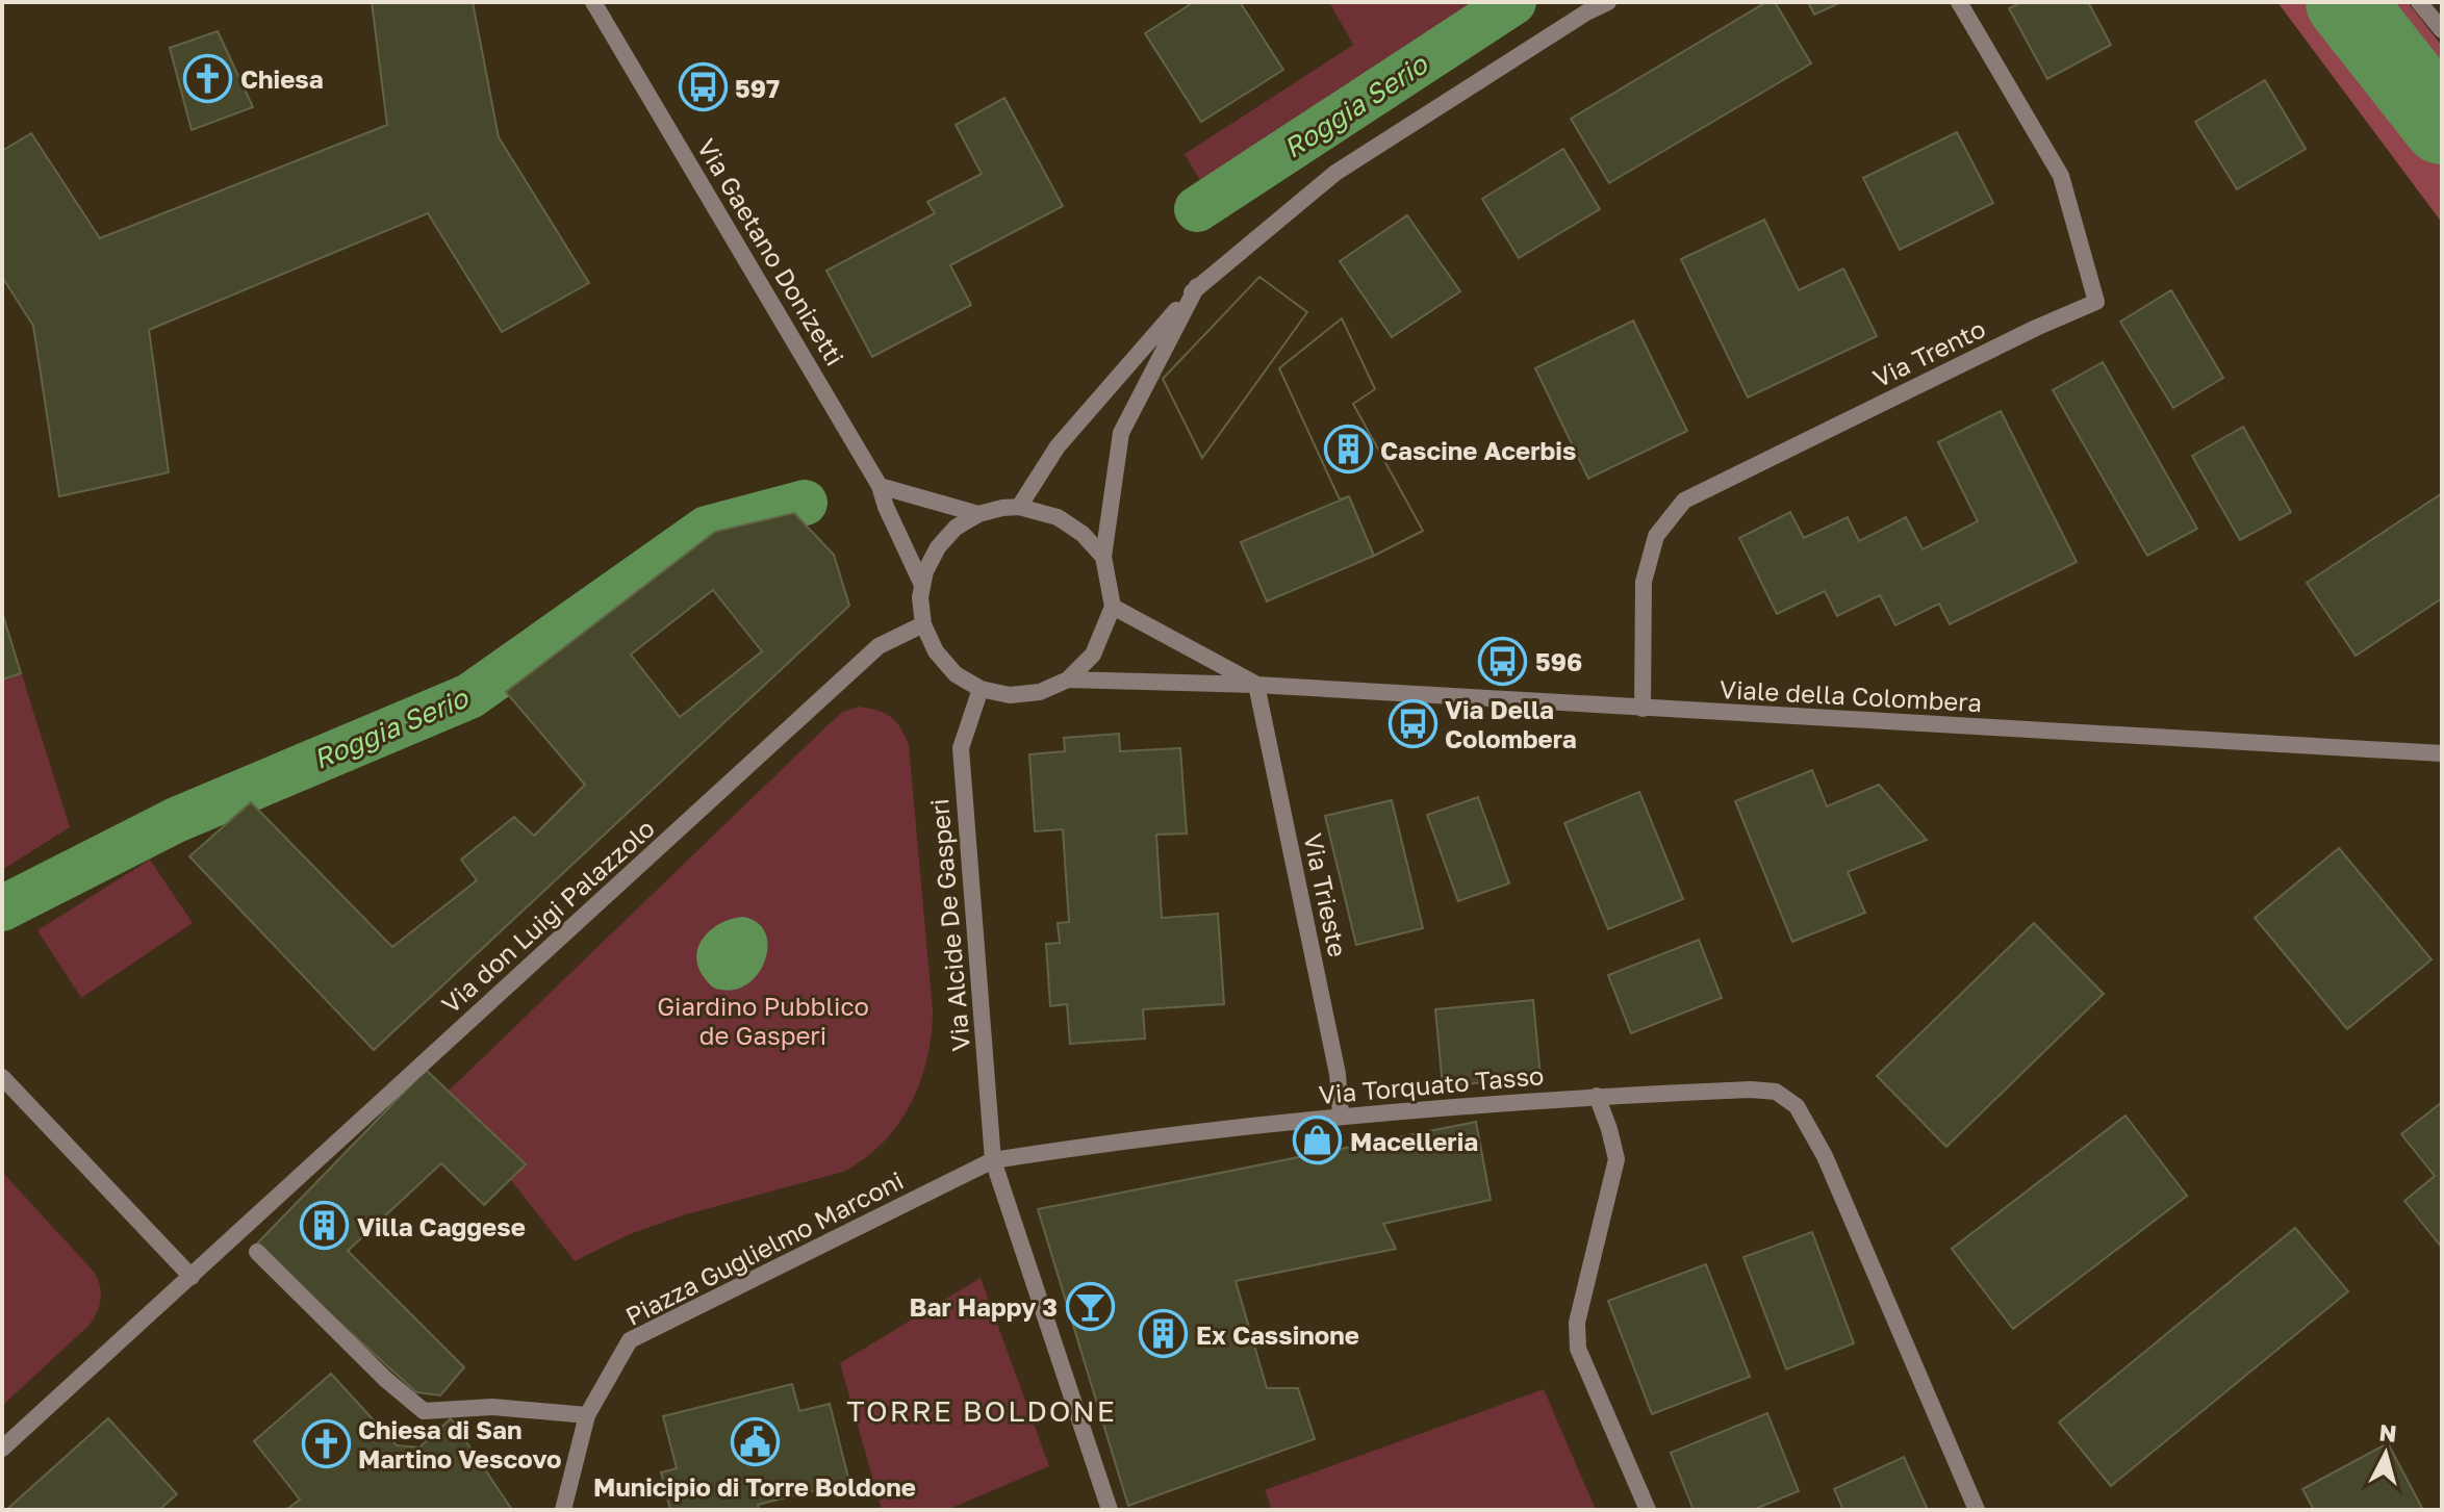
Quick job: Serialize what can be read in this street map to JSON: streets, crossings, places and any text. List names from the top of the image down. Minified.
{"streets":{"street":["Via Gaetano Donizetti","Via Trento","Viale della Colombera","Via Trieste","Via don Luigi Palazzolo","Via Alcide De Gasperi","Via Torquato Tasso","Piazza Guglielmo Marconi"]},"crossings":[["Via Gaetano Donizetti","Viale della Colombera"],["Via Gaetano Donizetti","Via don Luigi Palazzolo"],["Via Gaetano Donizetti","Via Alcide De Gasperi"],["Via Trento","Viale della Colombera"],["Viale della Colombera","Via Trieste"],["Viale della Colombera","Via don Luigi Palazzolo"],["Viale della Colombera","Via Alcide De Gasperi"],["Via Trieste","Via Torquato Tasso"],["Via don Luigi Palazzolo","Via Alcide De Gasperi"],["Via Alcide De Gasperi","Via Torquato Tasso"],["Via Alcide De Gasperi","Piazza Guglielmo Marconi"],["Via Torquato Tasso","Piazza Guglielmo Marconi"]],"districts":["TORRE BOLDONE"],"water":["Roggia Serio"],"parks":["Giardino Pubblico de Gasperi"],"places":{"church":["Chiesa","Chiesa di San Martino Vescovo"],"bus stop":["597","596","Via Della Colombera"],"building":["Cascine Acerbis","Villa Caggese","Ex Cassinone"],"shop":["Macelleria"],"bar":["Bar Happy 3"],"public building":["Municipio di Torre Boldone"]},"north":"top"}
